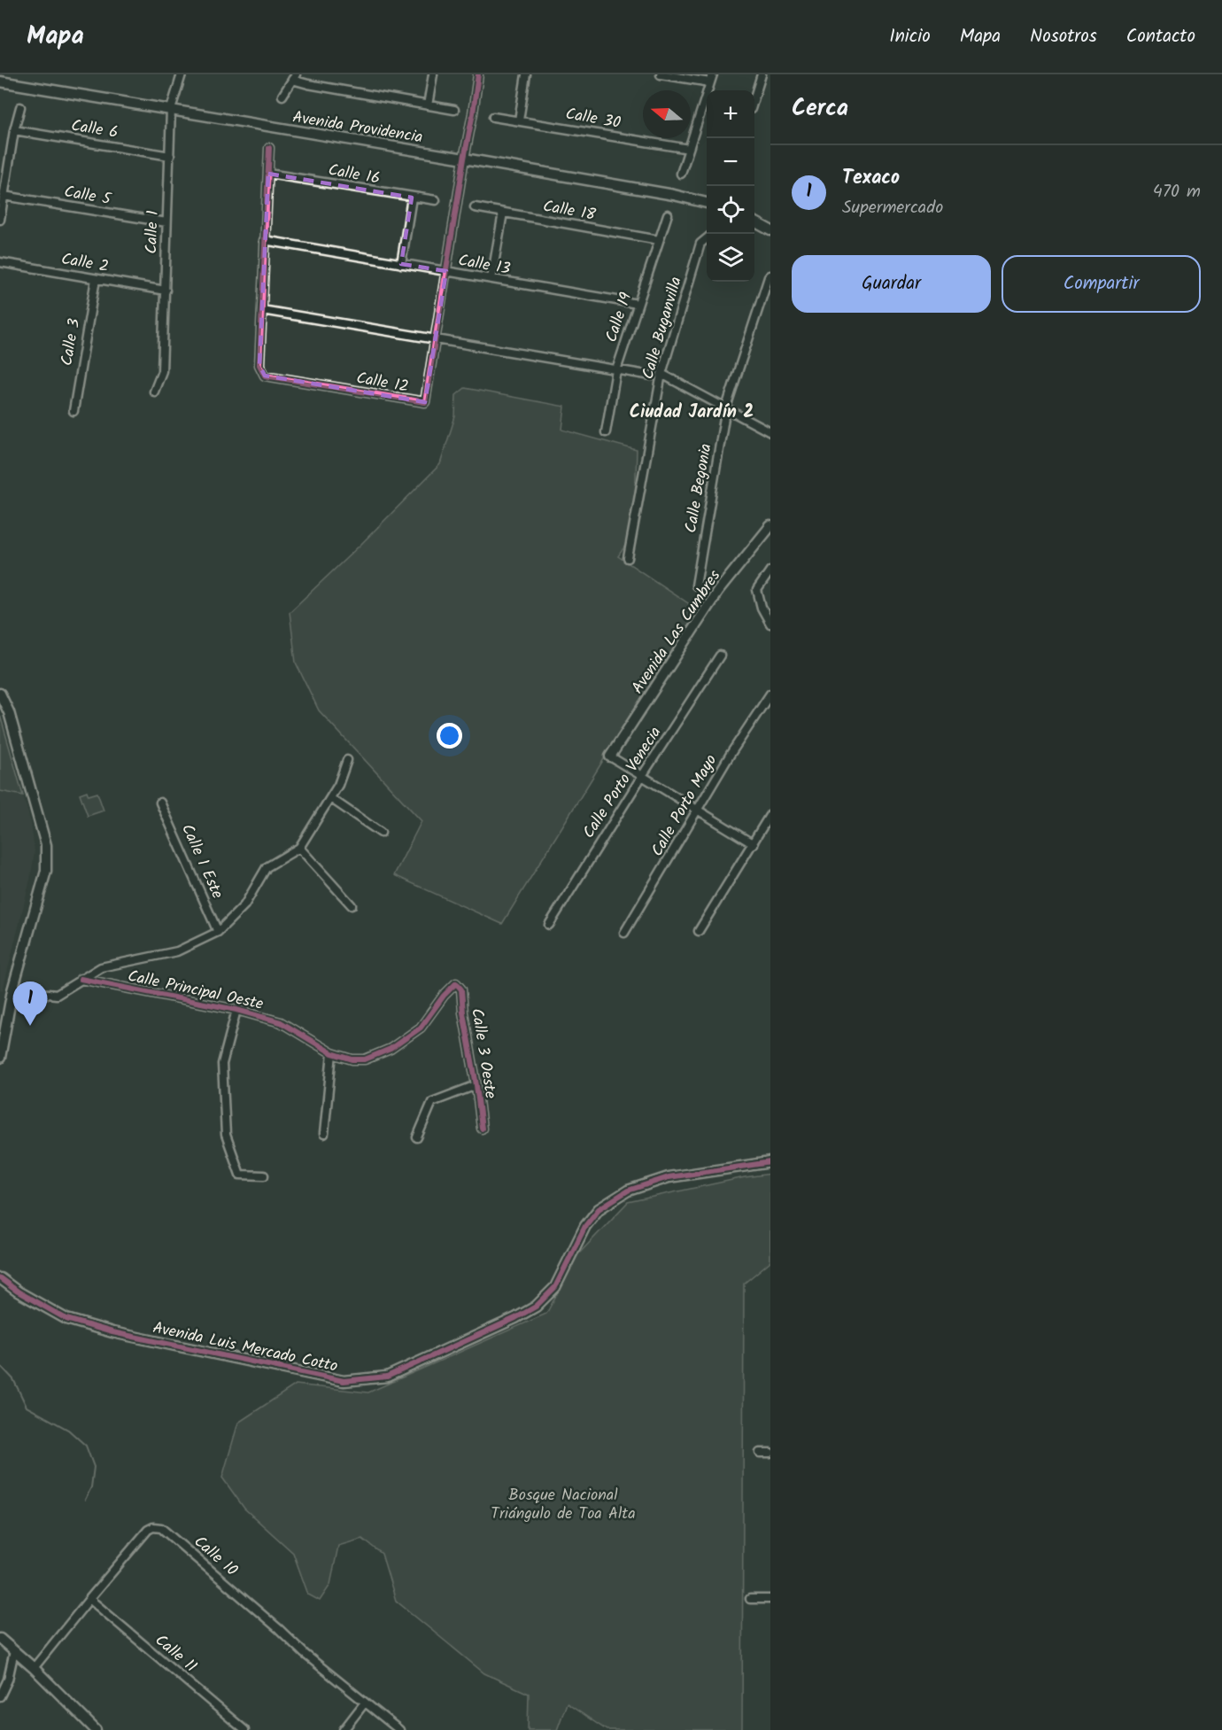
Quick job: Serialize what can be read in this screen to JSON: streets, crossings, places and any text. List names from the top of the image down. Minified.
{"streets":{"street":["Calle 30","Avenida Providencia","Calle 6","Calle 16","Calle 5","Calle 18","Calle 1","Calle 2","Calle 13","Calle 19","Calle Buganvilla","Calle 3","Calle 12","Calle Begonia","Avenida Las Cumbres","Calle Porto Venecia","Calle Porto Mayo","Calle 1 Este","Calle Principal Oeste","Calle 3 Oeste","Avenida Luis Mercado Cotto","Calle 10","Calle 11"]},"crossings":[["Avenida Providencia","Calle 1"],["Avenida Providencia","Calle 12"],["Calle 6","Calle 1"],["Calle 16","Calle 12"],["Calle 5","Calle 1"],["Calle 18","Calle 19"],["Calle 1","Calle 2"],["Calle 2","Calle 3"],["Calle 13","Calle 19"],["Calle 13","Calle 12"],["Calle Principal Oeste","Calle 3 Oeste"],["Calle 10","Calle 11"]],"districts":["Ciudad Jardín 2"],"parks":["Bosque Nacional Triángulo de Toa Alta"],"north":"left","page":{"header":"Mapa","nav":["Inicio","Mapa","Nosotros","Contacto"],"heading":"Cerca","map_buttons":["+","−"],"list":[{"mark":"1","name":"Texaco","note":"Supermercado","value":"470 m"}],"buttons":["Guardar","Compartir"],"pins":"1"}}
